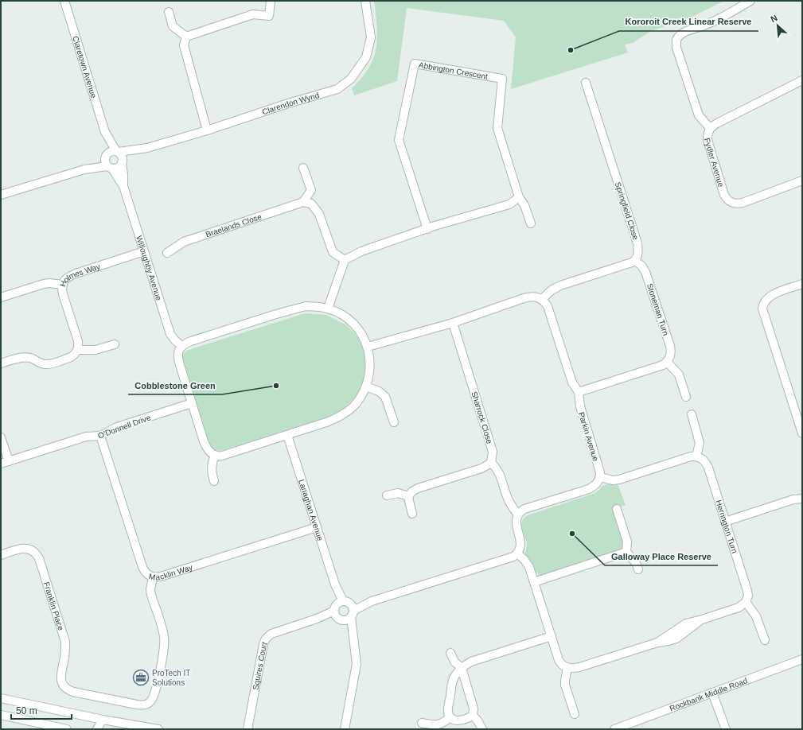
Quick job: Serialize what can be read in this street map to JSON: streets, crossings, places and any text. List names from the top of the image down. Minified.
{"streets":{"street":["Claretown Avenue","Abbington Crescent","Clarendon Wynd","Fydler Avenue","Springfield Close","Braelands Close","Willoughby Avenue","Holmes Way","Stoneman Turn","Sharrock Close","O'Donnell Drive","Parkin Avenue","Lanaghan Avenue","Herrington Turn","Macklin Way","Franklin Place","Squires Court","Rockbank Middle Road"]},"crossings":[["Claretown Avenue","Clarendon Wynd"],["Claretown Avenue","Willoughby Avenue"],["Clarendon Wynd","Willoughby Avenue"],["Springfield Close","Stoneman Turn"],["Willoughby Avenue","Holmes Way"],["O'Donnell Drive","Macklin Way"],["Lanaghan Avenue","Macklin Way"],["Lanaghan Avenue","Squires Court"],["Macklin Way","Franklin Place"]],"places":{"other":["Kororoit Creek Linear Reserve","Cobblestone Green","Galloway Place Reserve"],"office":["ProTech IT Solutions"]},"scale_bar":"50 m","north":"top left"}
